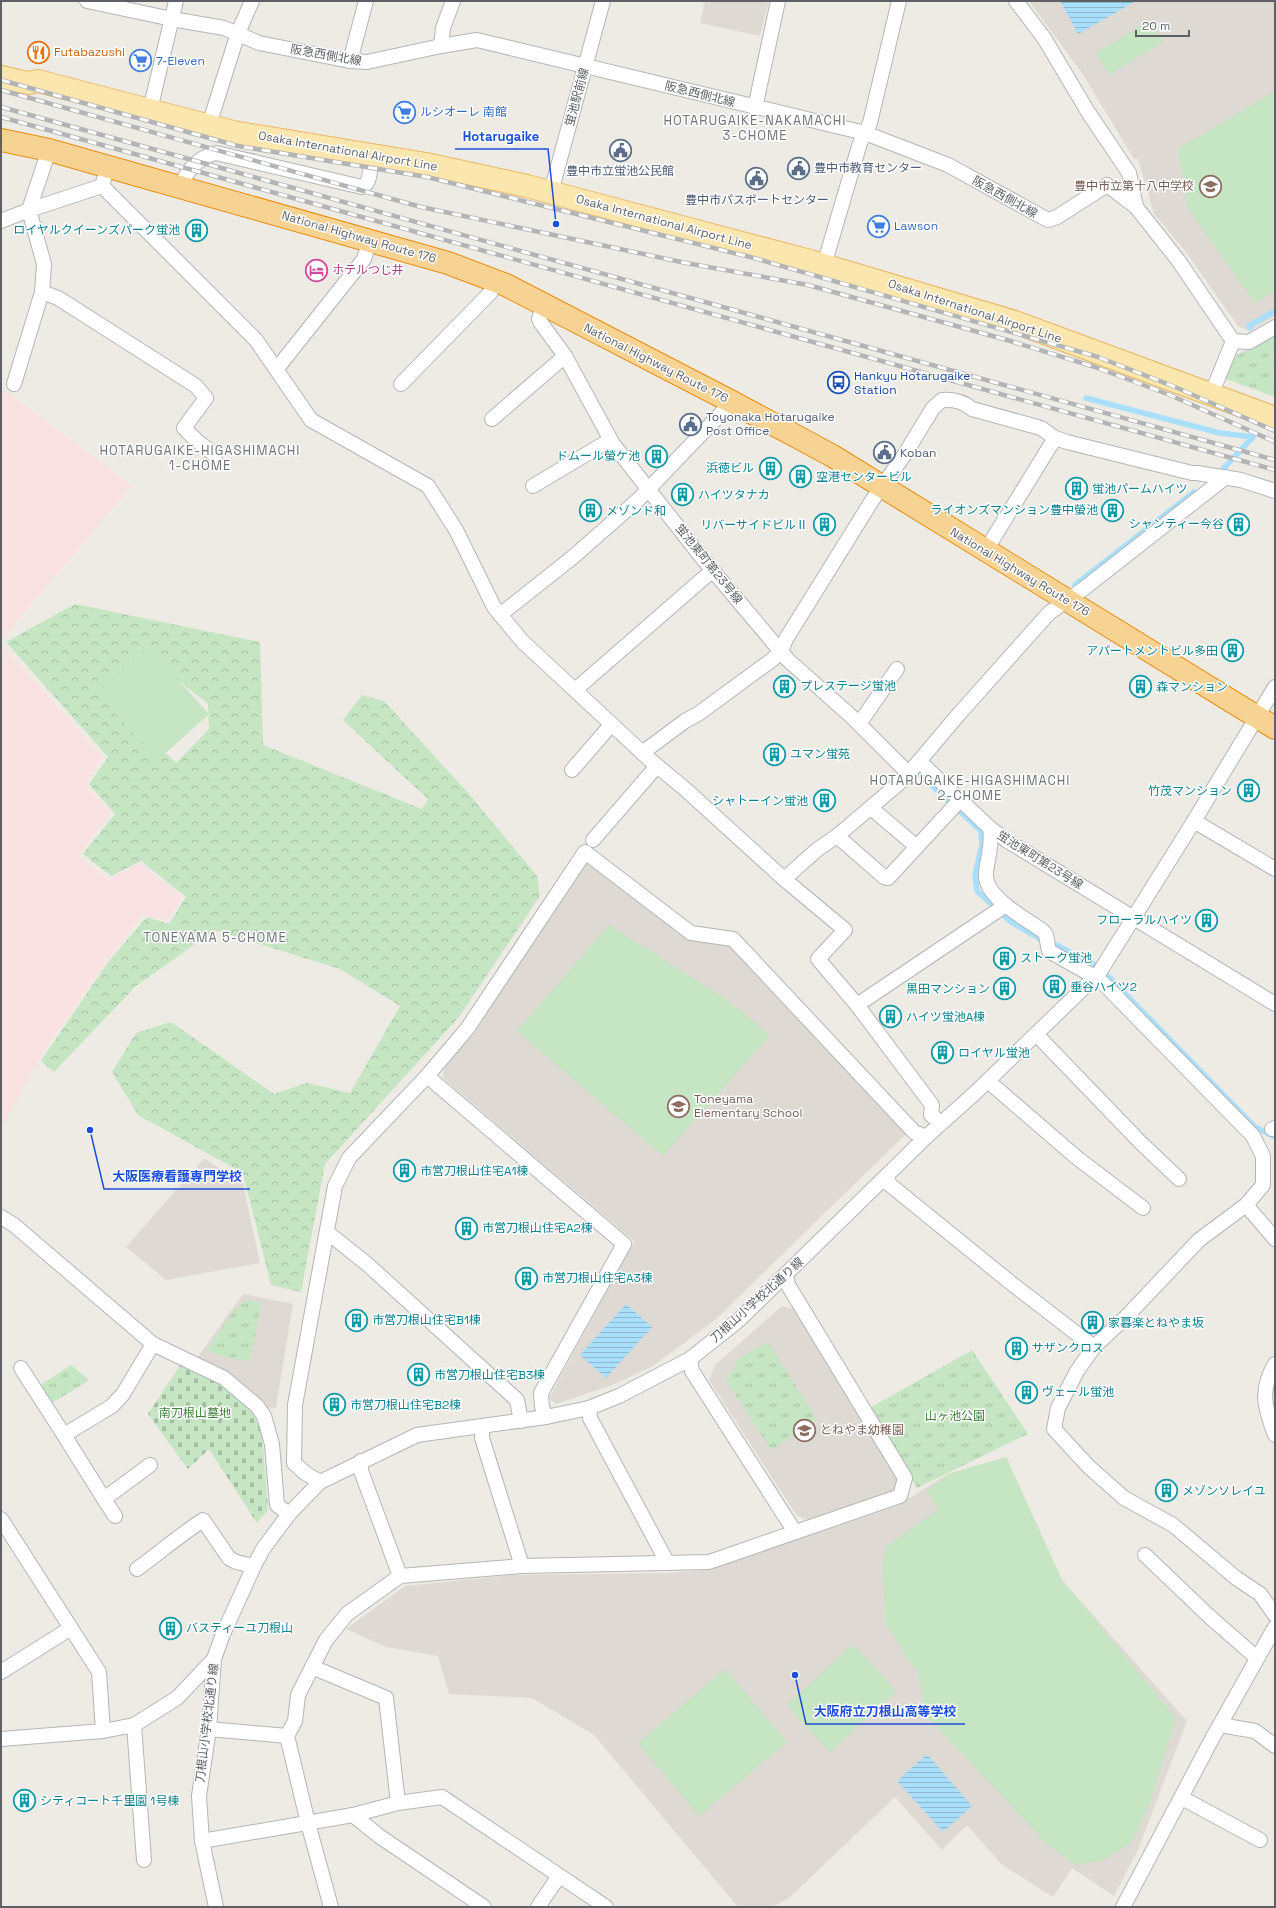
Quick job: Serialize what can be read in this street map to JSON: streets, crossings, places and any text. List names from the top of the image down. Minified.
{"streets":{"highway":["National Highway Route 176"],"main road":["Osaka International Airport Line"],"street":["阪急西側北線","蛍池駅前線","蛍池東町第23号線","刀根山小学校北通り線"]},"crossings":[["阪急西側北線","蛍池駅前線"],["蛍池駅前線","Osaka International Airport Line"],["National Highway Route 176","蛍池東町第23号線"],["National Highway Route 176","刀根山小学校北通り線"],["蛍池東町第23号線","刀根山小学校北通り線"]],"districts":["HOTARUGAIKE-NAKAMACHI 3-CHOME","HOTARUGAIKE-HIGASHIMACHI 1-CHOME","HOTARUGAIKE-HIGASHIMACHI 2-CHOME","TONEYAMA 5-CHOME"],"parks":["南刀根山墓地","山ヶ池公園"],"places":{"restaurant":["Futabazushi"],"supermarket":["7-Eleven","ルシオーレ 南館","Lawson"],"public building":["豊中市立蛍池公民館","豊中市教育センター","豊中市パスポートセンター","Toyonaka Hotarugaike Post Office","Koban"],"school or university":["豊中市立第十八中学校","Toneyama Elementary School","とねやま幼稚園"],"other":["Hotarugaike","大阪医療看護専門学校","大阪府立刀根山高等学校"],"building":["ロイヤルクイーンズパーク蛍池","ドムール螢ケ池","浜徳ビル","空港センタービル","蛍池パームハイツ","ハイツタナカ","ライオンズマンション豊中螢池","メゾンド和","シャンティー今谷","リバーサイドビルⅡ","アパートメントビル多田","プレステージ蛍池","森マンション","ユマン蛍苑","竹茂マンション","シャトーイン蛍池","フローラルハイツ","ストーク蛍池","垂谷ハイツ2","黒田マンション","ハイツ蛍池A棟","ロイヤル蛍池","市営刀根山住宅A1棟","市営刀根山住宅A2棟","市営刀根山住宅A3棟","市営刀根山住宅B1棟","家暮楽とねやま坂","サザンクロス","市営刀根山住宅B3棟","ヴェール蛍池","市営刀根山住宅B2棟","メゾンソレイユ","バスティーユ刀根山","シティコート千里園 1号棟"],"hotel":["ホテルつじ井"],"bus stop":["Hankyu Hotarugaike Station"]},"scale_bar":"20 m"}
